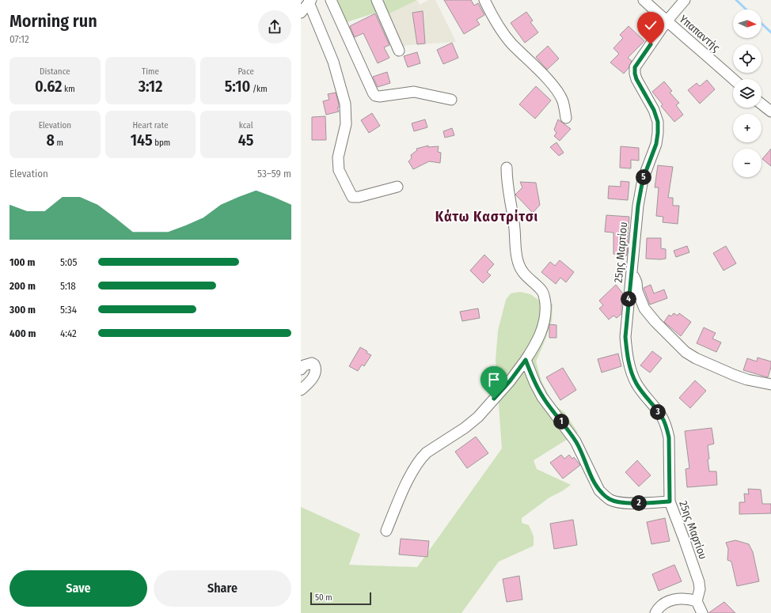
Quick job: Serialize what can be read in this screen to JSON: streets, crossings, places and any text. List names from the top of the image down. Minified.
{"streets":{"street":["Υπαπαντής","25ης Μαρτίου"]},"crossings":[["Υπαπαντής","25ης Μαρτίου"]],"districts":["Κάτω Καστρίτσι"],"scale_bar":"50 m","north":"right","page":{"heading":["Morning run","07:12"],"map_buttons":["+","−"],"stats":[["Distance","0.62 km"],["Time","3:12"],["Pace","5:10 /km"],["Elevation","8 m"],["Heart rate","145 bpm"],["kcal","45"]],"chart":["Elevation","53–59 m"],"pins":["5","4","3","1","2"],"list":[{"name":"100 m","note":"5:05"},{"name":"200 m","note":"5:18"},{"name":"300 m","note":"5:34"},{"name":"400 m","note":"4:42"}],"buttons":["Save","Share"],"scale":"50 m"}}
